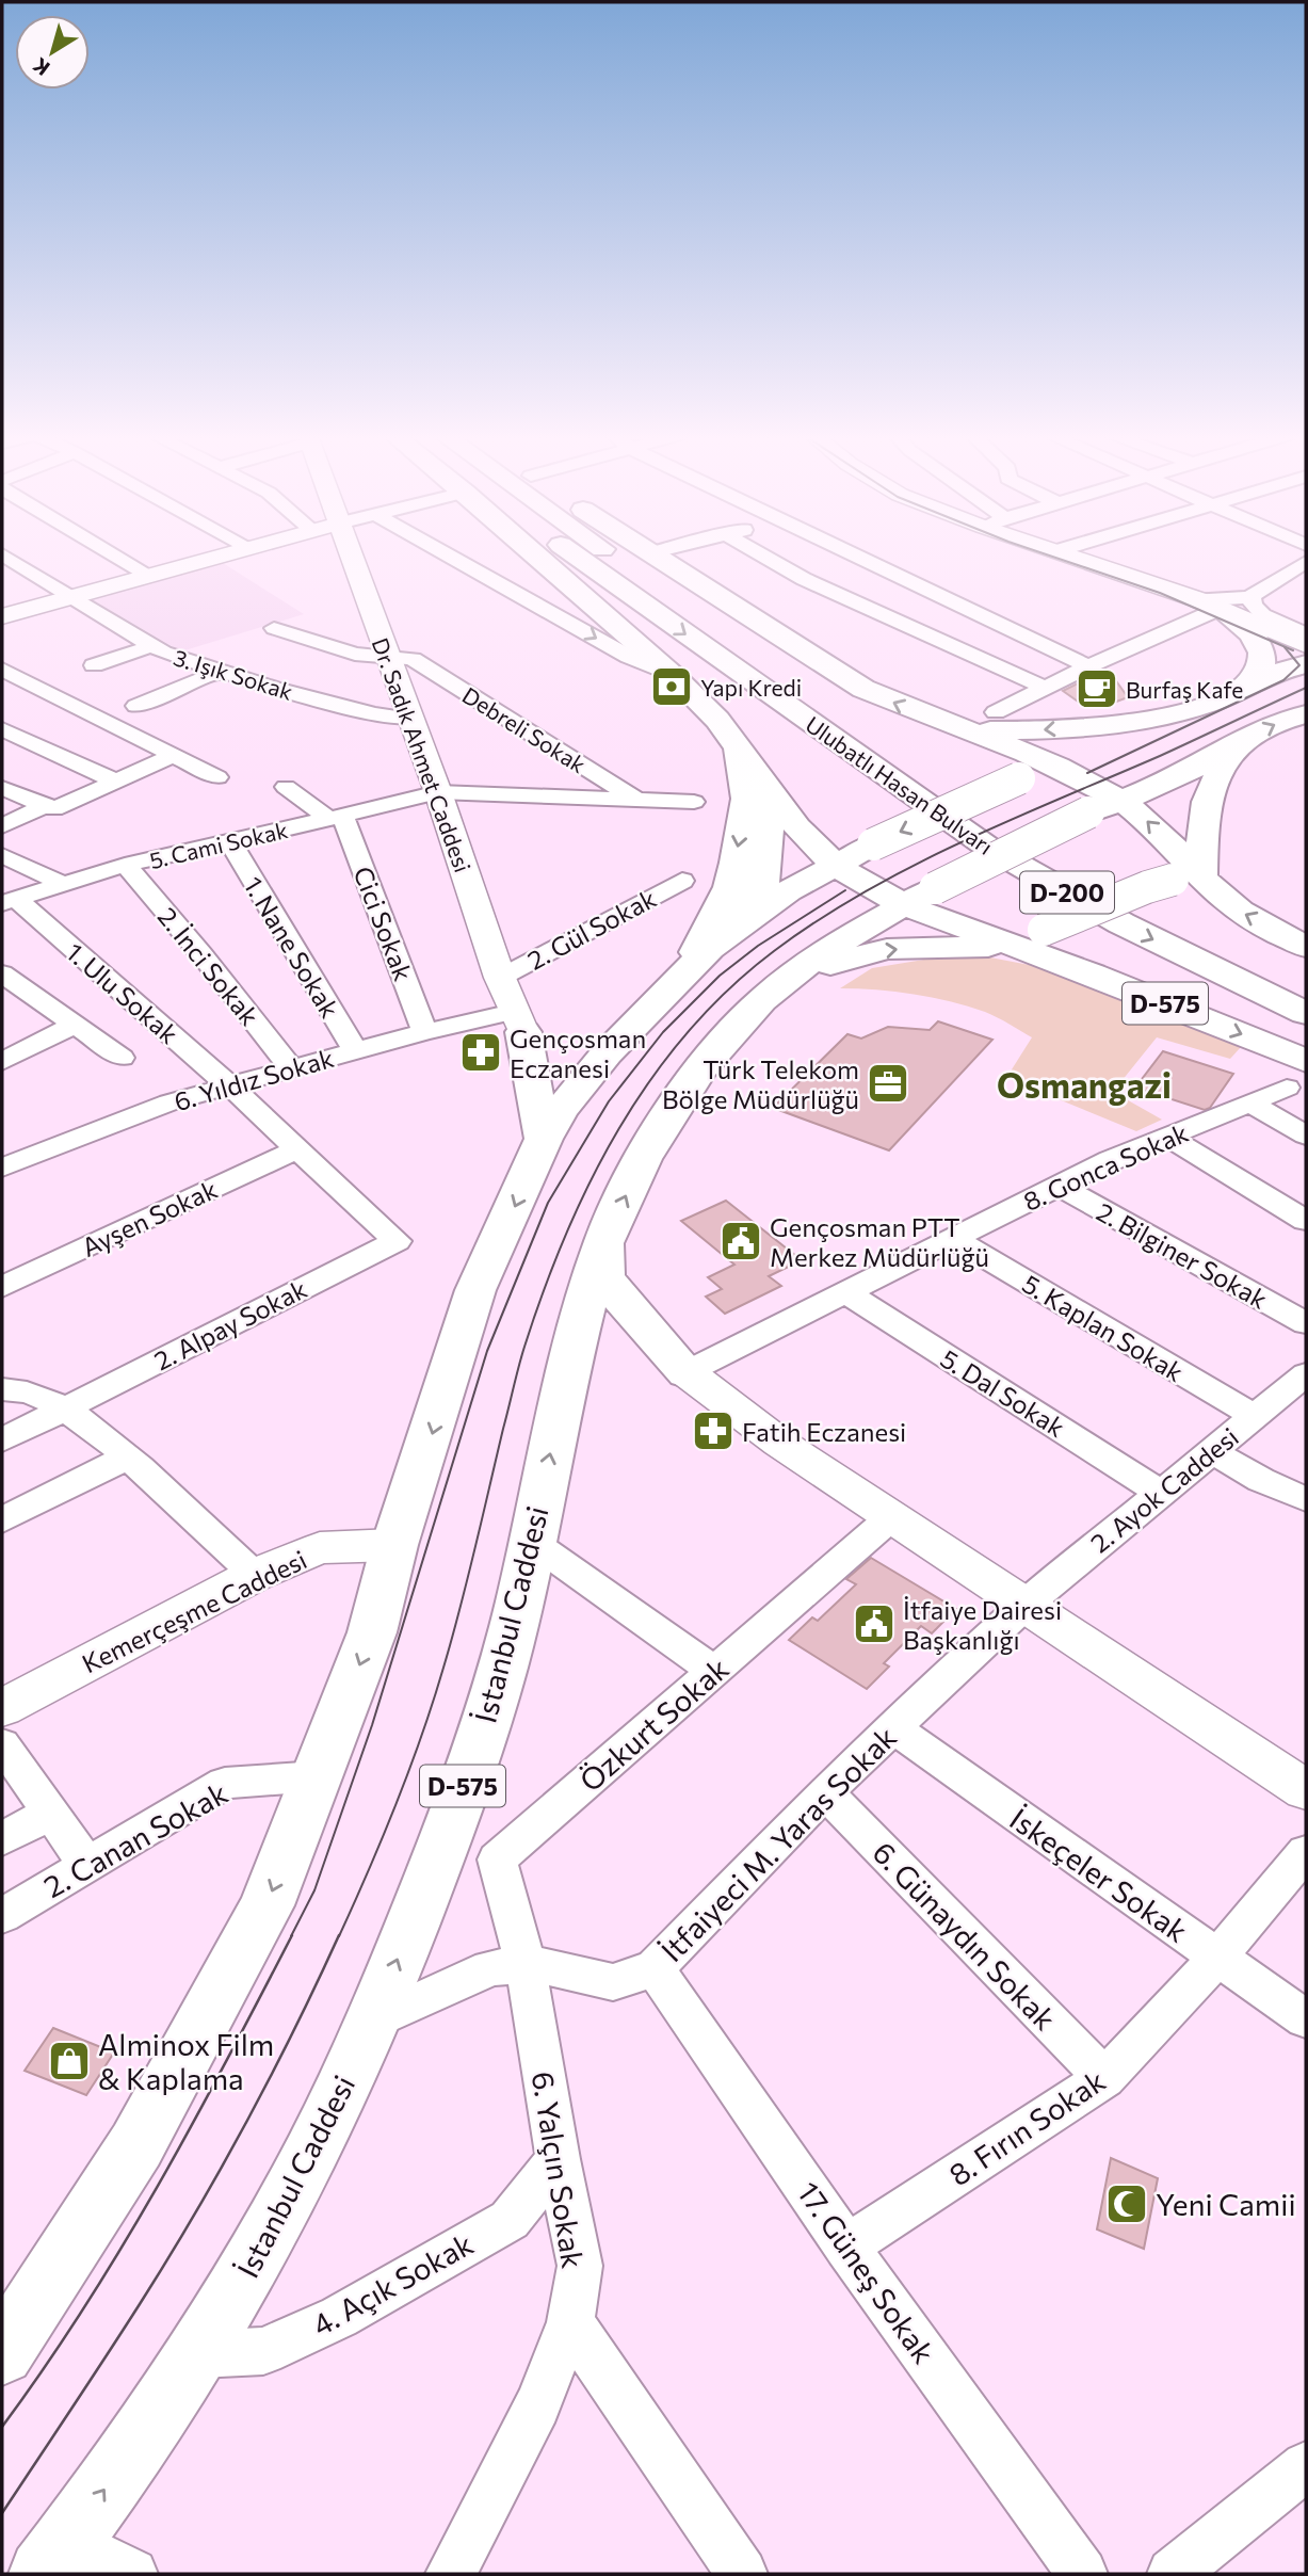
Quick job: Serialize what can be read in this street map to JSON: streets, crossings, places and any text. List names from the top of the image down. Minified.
{"streets":{"highway":["Ulubatlı Hasan Bulvarı","D-200","D-575","İstanbul Caddesi"],"main road":["Dr. Sadık Ahmet Caddesi","Kemerçeşme Caddesi"],"street":["3. Işık Sokak","Debreli Sokak","5. Cami Sokak","Cici Sokak","2. Gül Sokak","1. Nane Sokak","2. İnci Sokak","1. Ulu Sokak","6. Yıldız Sokak","8. Gonca Sokak","Ayşen Sokak","2. Bilginer Sokak","2. Alpay Sokak","5. Kaplan Sokak","5. Dal Sokak","2. Ayok Caddesi","Özkurt Sokak","2. Canan Sokak","İtfaiyeci M. Yaras Sokak","İskeçeler Sokak","6. Günaydın Sokak","8. Fırın Sokak","6. Yalçın Sokak","17. Güneş Sokak","4. Açık Sokak"]},"crossings":[["3. Işık Sokak","Dr. Sadık Ahmet Caddesi"],["Debreli Sokak","Dr. Sadık Ahmet Caddesi"],["Debreli Sokak","5. Cami Sokak"],["Dr. Sadık Ahmet Caddesi","5. Cami Sokak"],["Dr. Sadık Ahmet Caddesi","2. Gül Sokak"],["Dr. Sadık Ahmet Caddesi","6. Yıldız Sokak"],["5. Cami Sokak","Cici Sokak"],["5. Cami Sokak","1. Nane Sokak"],["5. Cami Sokak","2. İnci Sokak"],["5. Cami Sokak","1. Ulu Sokak"],["Cici Sokak","6. Yıldız Sokak"],["1. Nane Sokak","6. Yıldız Sokak"],["2. İnci Sokak","6. Yıldız Sokak"],["1. Ulu Sokak","6. Yıldız Sokak"],["1. Ulu Sokak","Ayşen Sokak"],["1. Ulu Sokak","2. Alpay Sokak"],["D-575","8. Gonca Sokak"],["D-575","İstanbul Caddesi"],["8. Gonca Sokak","2. Bilginer Sokak"],["8. Gonca Sokak","5. Kaplan Sokak"],["8. Gonca Sokak","5. Dal Sokak"],["5. Kaplan Sokak","2. Ayok Caddesi"],["5. Dal Sokak","2. Ayok Caddesi"],["2. Ayok Caddesi","İtfaiyeci M. Yaras Sokak"],["İstanbul Caddesi","İtfaiyeci M. Yaras Sokak"],["İstanbul Caddesi","4. Açık Sokak"],["Özkurt Sokak","İtfaiyeci M. Yaras Sokak"],["Özkurt Sokak","6. Yalçın Sokak"],["İtfaiyeci M. Yaras Sokak","İskeçeler Sokak"],["İtfaiyeci M. Yaras Sokak","6. Günaydın Sokak"],["İtfaiyeci M. Yaras Sokak","6. Yalçın Sokak"],["İtfaiyeci M. Yaras Sokak","17. Güneş Sokak"],["İskeçeler Sokak","8. Fırın Sokak"],["6. Günaydın Sokak","8. Fırın Sokak"],["8. Fırın Sokak","17. Güneş Sokak"],["6. Yalçın Sokak","4. Açık Sokak"]],"districts":["Osmangazi"],"places":{"bank":["Yapı Kredi"],"cafe":["Burfaş Kafe"],"pharmacy":["Gençosman Eczanesi","Fatih Eczanesi"],"office":["Türk Telekom Bölge Müdürlüğü"],"public building":["Gençosman PTT Merkez Müdürlüğü","İtfaiye Dairesi Başkanlığı"],"shop":["Alminox Film & Kaplama"],"mosque":["Yeni Camii"]},"north":"bottom left"}
